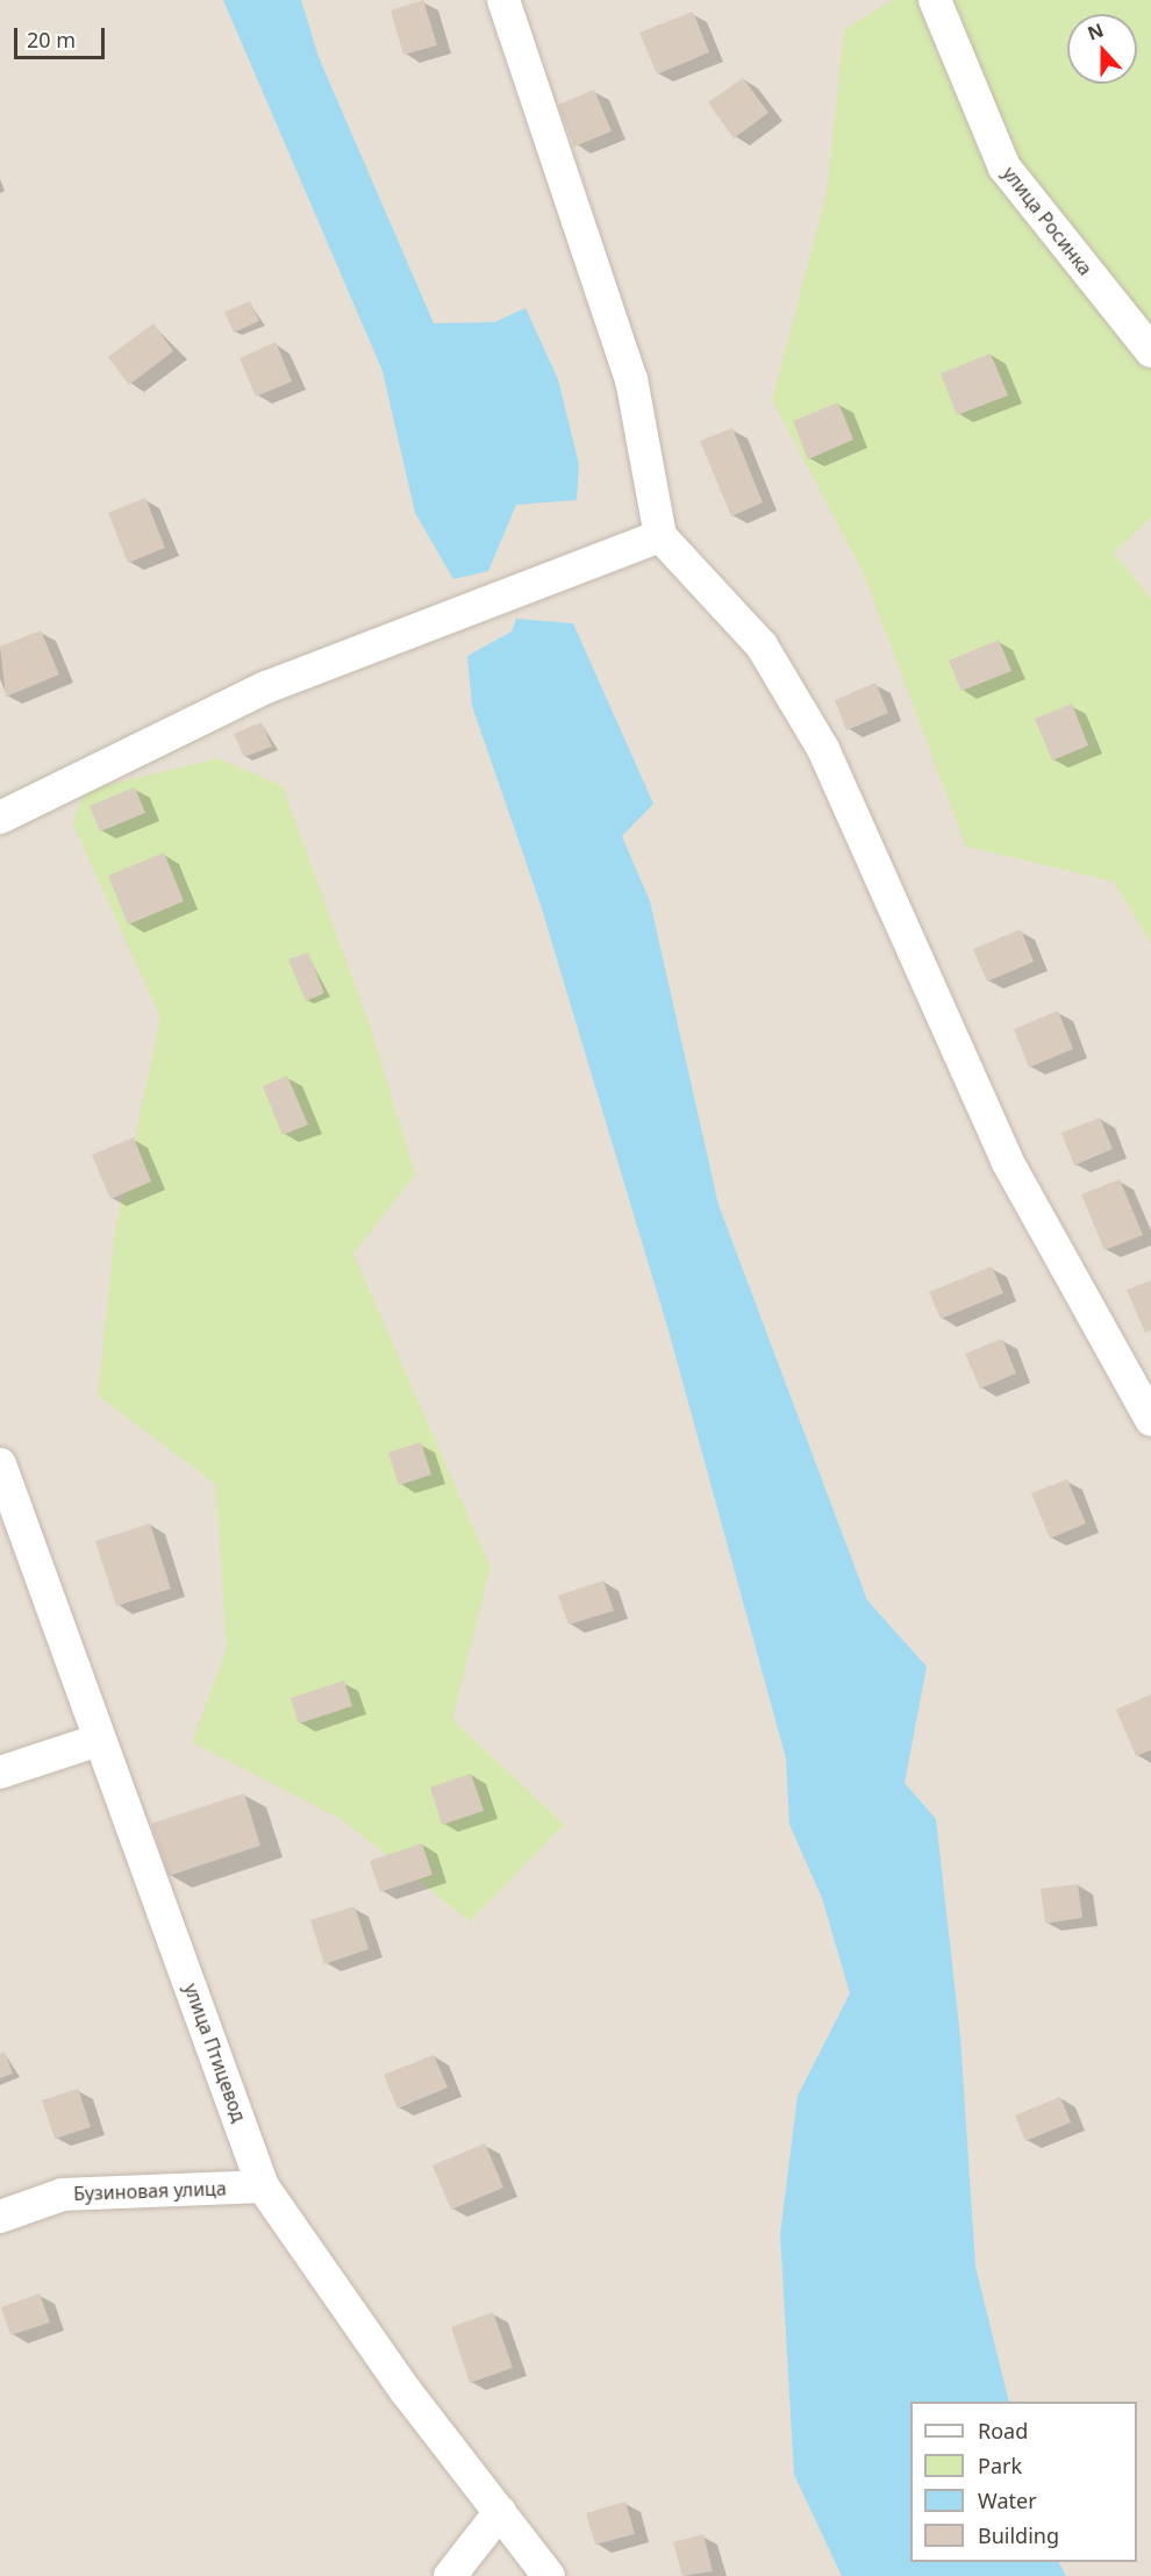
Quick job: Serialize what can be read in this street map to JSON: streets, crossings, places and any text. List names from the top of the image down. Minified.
{"streets":{"street":["улица Росинка","улица Птицевод","Бузиновая улица"]},"crossings":[["улица Птицевод","Бузиновая улица"]],"legend":["Road","Park","Water","Building"],"scale_bar":"20 m","north":"top"}
